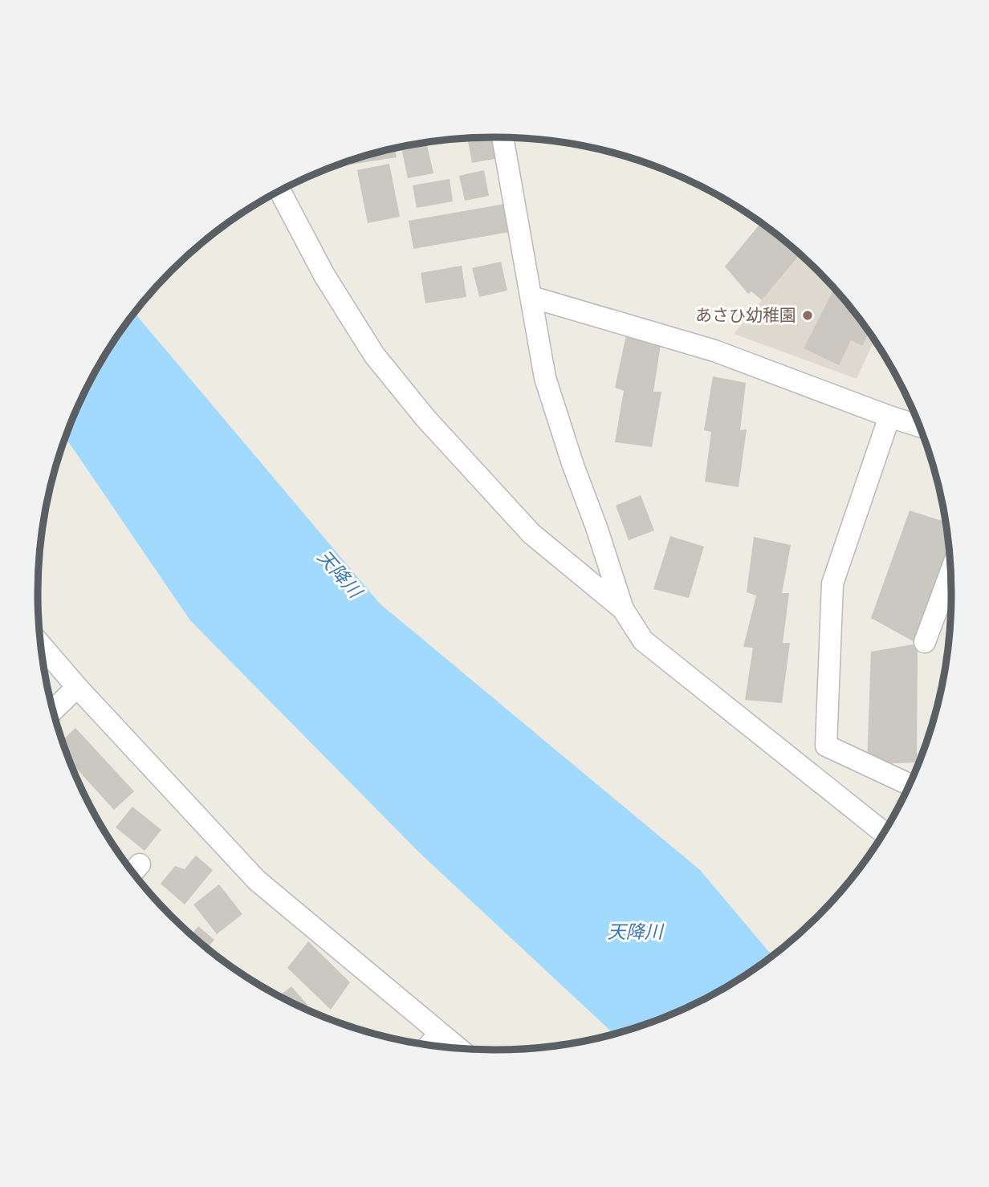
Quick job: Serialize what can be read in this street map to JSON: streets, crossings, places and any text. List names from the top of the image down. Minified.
{"water":["天降川"],"places":["あさひ幼稚園"]}
